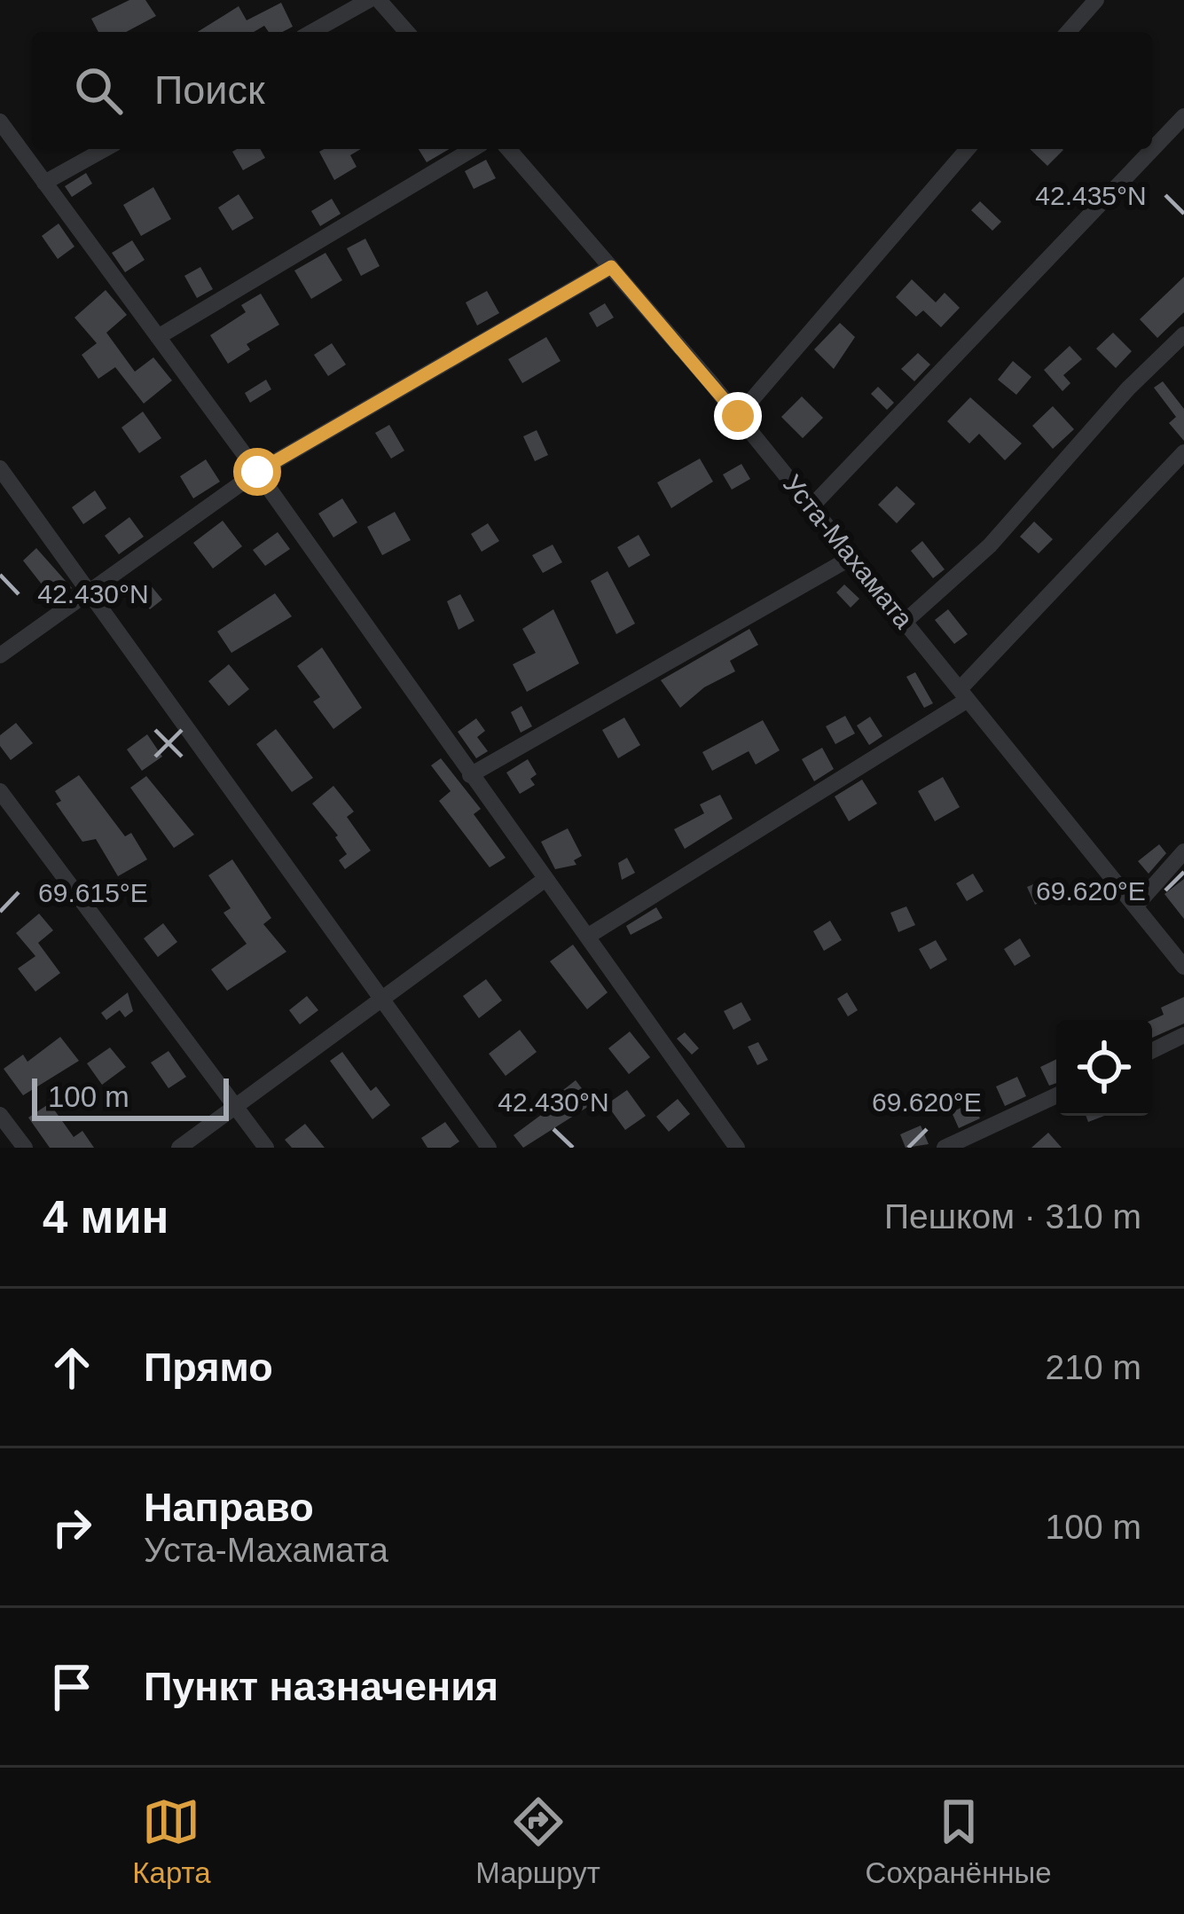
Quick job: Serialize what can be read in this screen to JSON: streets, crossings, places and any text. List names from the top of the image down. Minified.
{"streets":{"street":["Уста-Махамата"]},"scale_bar":"100 m","page":{"search":"Поиск","scale":"100 m","heading":["4 мин","Пешком · 310 m"],"list":[["Прямо","210 m"],["Направо","Уста-Махамата","100 m"],"Пункт назначения"],"nav":["Карта","Маршрут","Сохранённые"]},"coordinates":["42.435°N","42.430°N","69.620°E","69.615°E"]}
